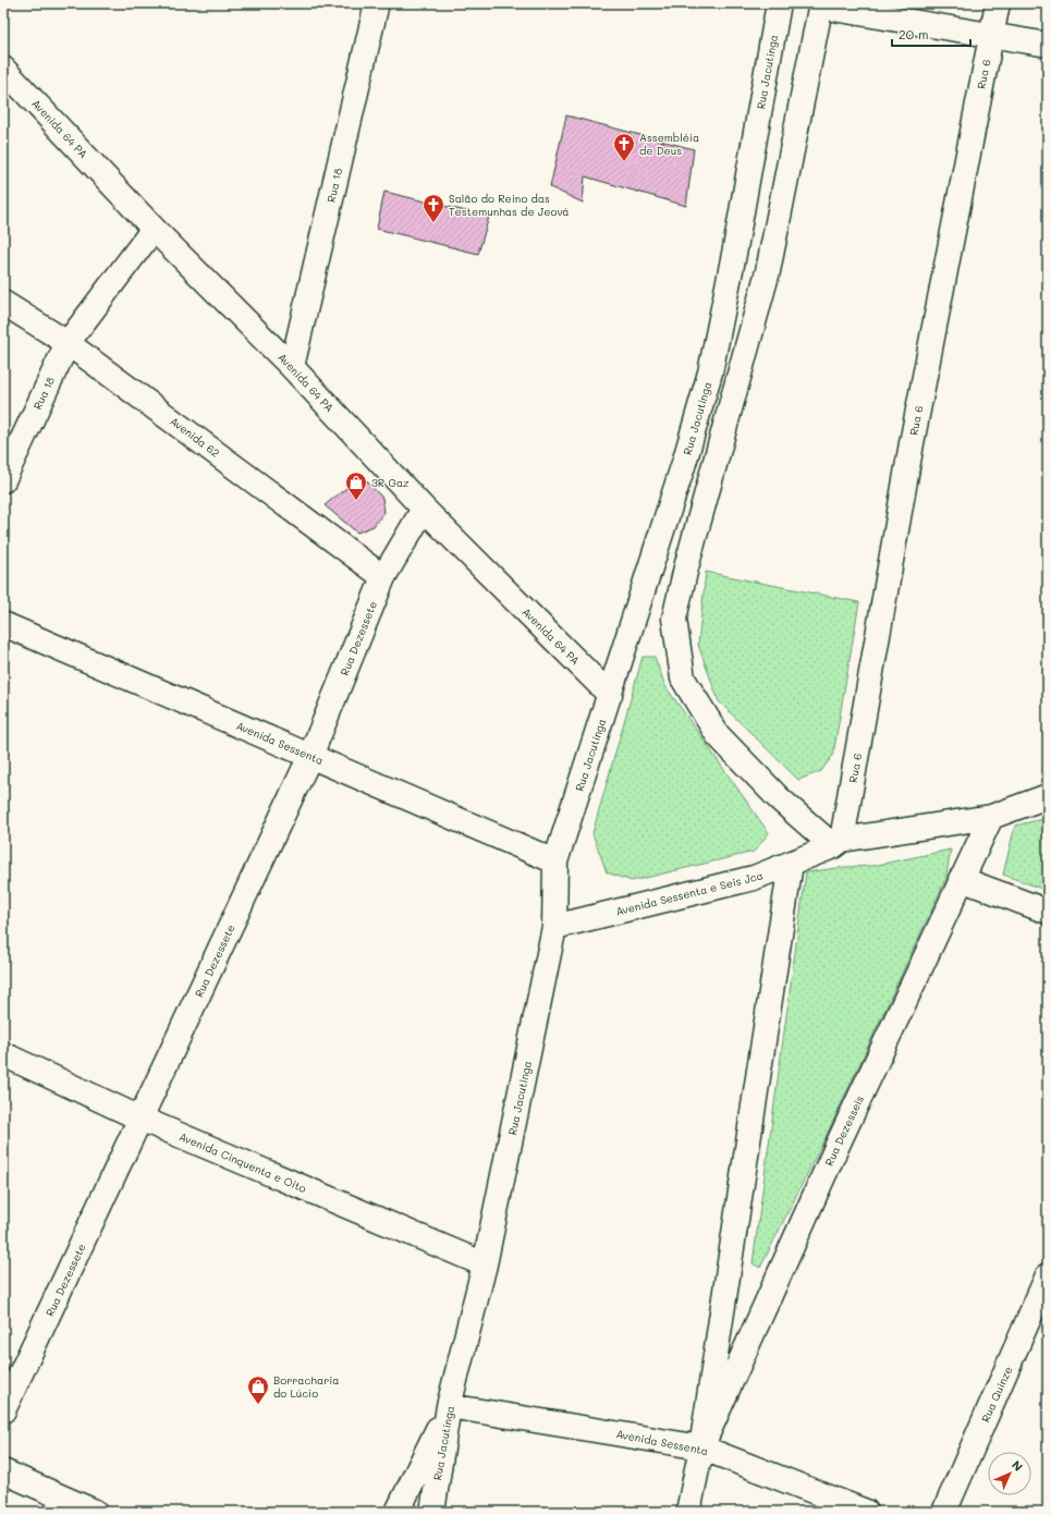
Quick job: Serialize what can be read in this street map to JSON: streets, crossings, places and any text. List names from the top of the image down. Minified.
{"streets":{"street":["Rua Jacutinga","Rua 6","Avenida 64 PA","Rua 18","Avenida 62","Rua Dezessete","Avenida Sessenta","Avenida Sessenta e Seis Jca","Rua Dezesseis","Avenida Cinquenta e Oito","Rua Quinze"]},"crossings":[["Rua Jacutinga","Avenida 64 PA"],["Rua Jacutinga","Avenida Sessenta"],["Rua Jacutinga","Avenida Sessenta e Seis Jca"],["Rua Jacutinga","Avenida Cinquenta e Oito"],["Rua 6","Avenida Sessenta e Seis Jca"],["Avenida 64 PA","Rua 18"],["Avenida 64 PA","Rua Dezessete"],["Rua 18","Avenida 62"],["Avenida 62","Rua Dezessete"],["Rua Dezessete","Avenida Sessenta"],["Rua Dezessete","Avenida Cinquenta e Oito"],["Avenida Sessenta","Rua Dezesseis"],["Avenida Sessenta e Seis Jca","Rua Dezesseis"]],"places":{"church":["Assembléia de Deus","Salão do Reino das Testemunhas de Jeová"],"shop":["3R Gaz","Borracharia do Lúcio"]},"scale_bar":"20 m","north":"top right"}
